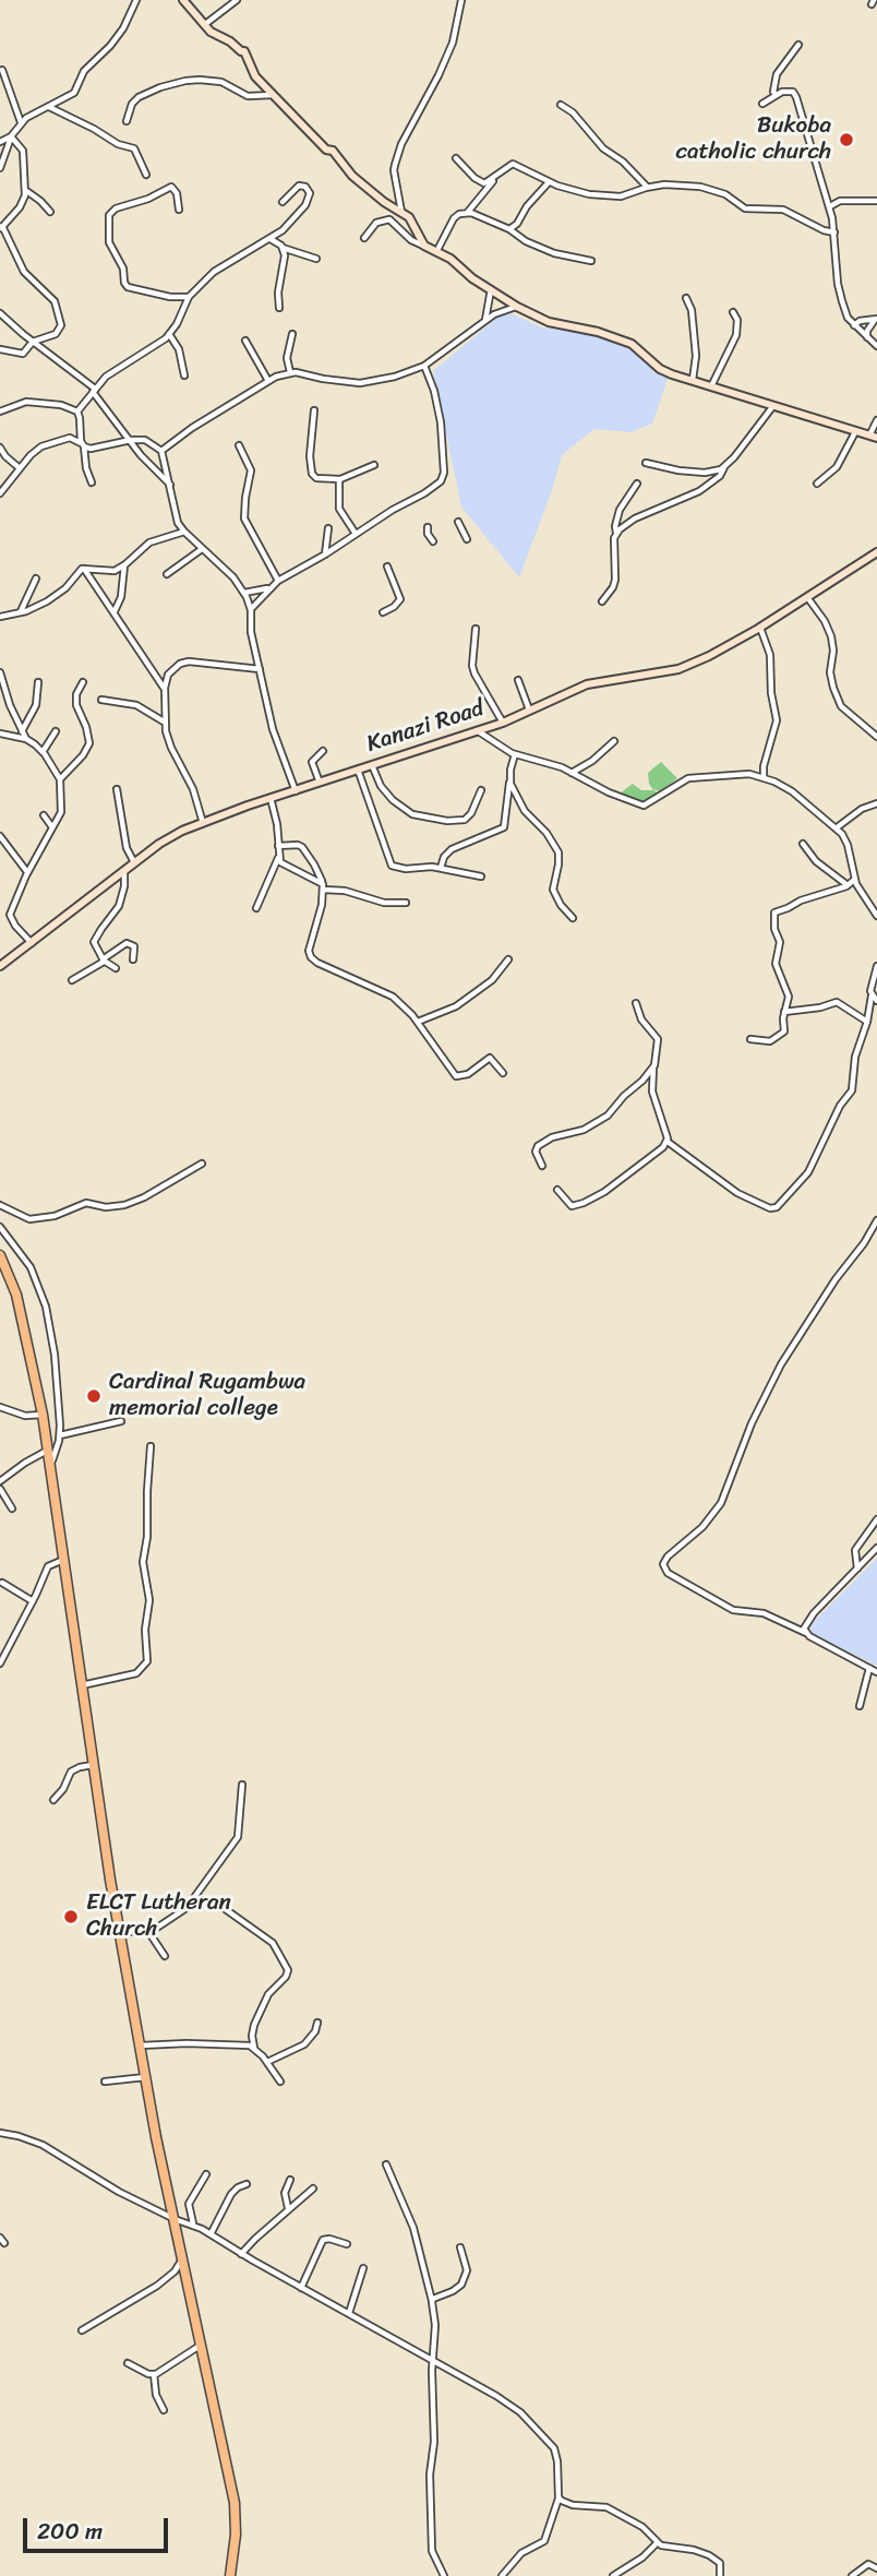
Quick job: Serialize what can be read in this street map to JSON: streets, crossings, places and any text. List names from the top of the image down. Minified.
{"streets":{"main road":["Kanazi Road"]},"places":["Bukoba catholic church","Cardinal Rugambwa memorial college","ELCT Lutheran Church"],"scale_bar":"200 m"}
